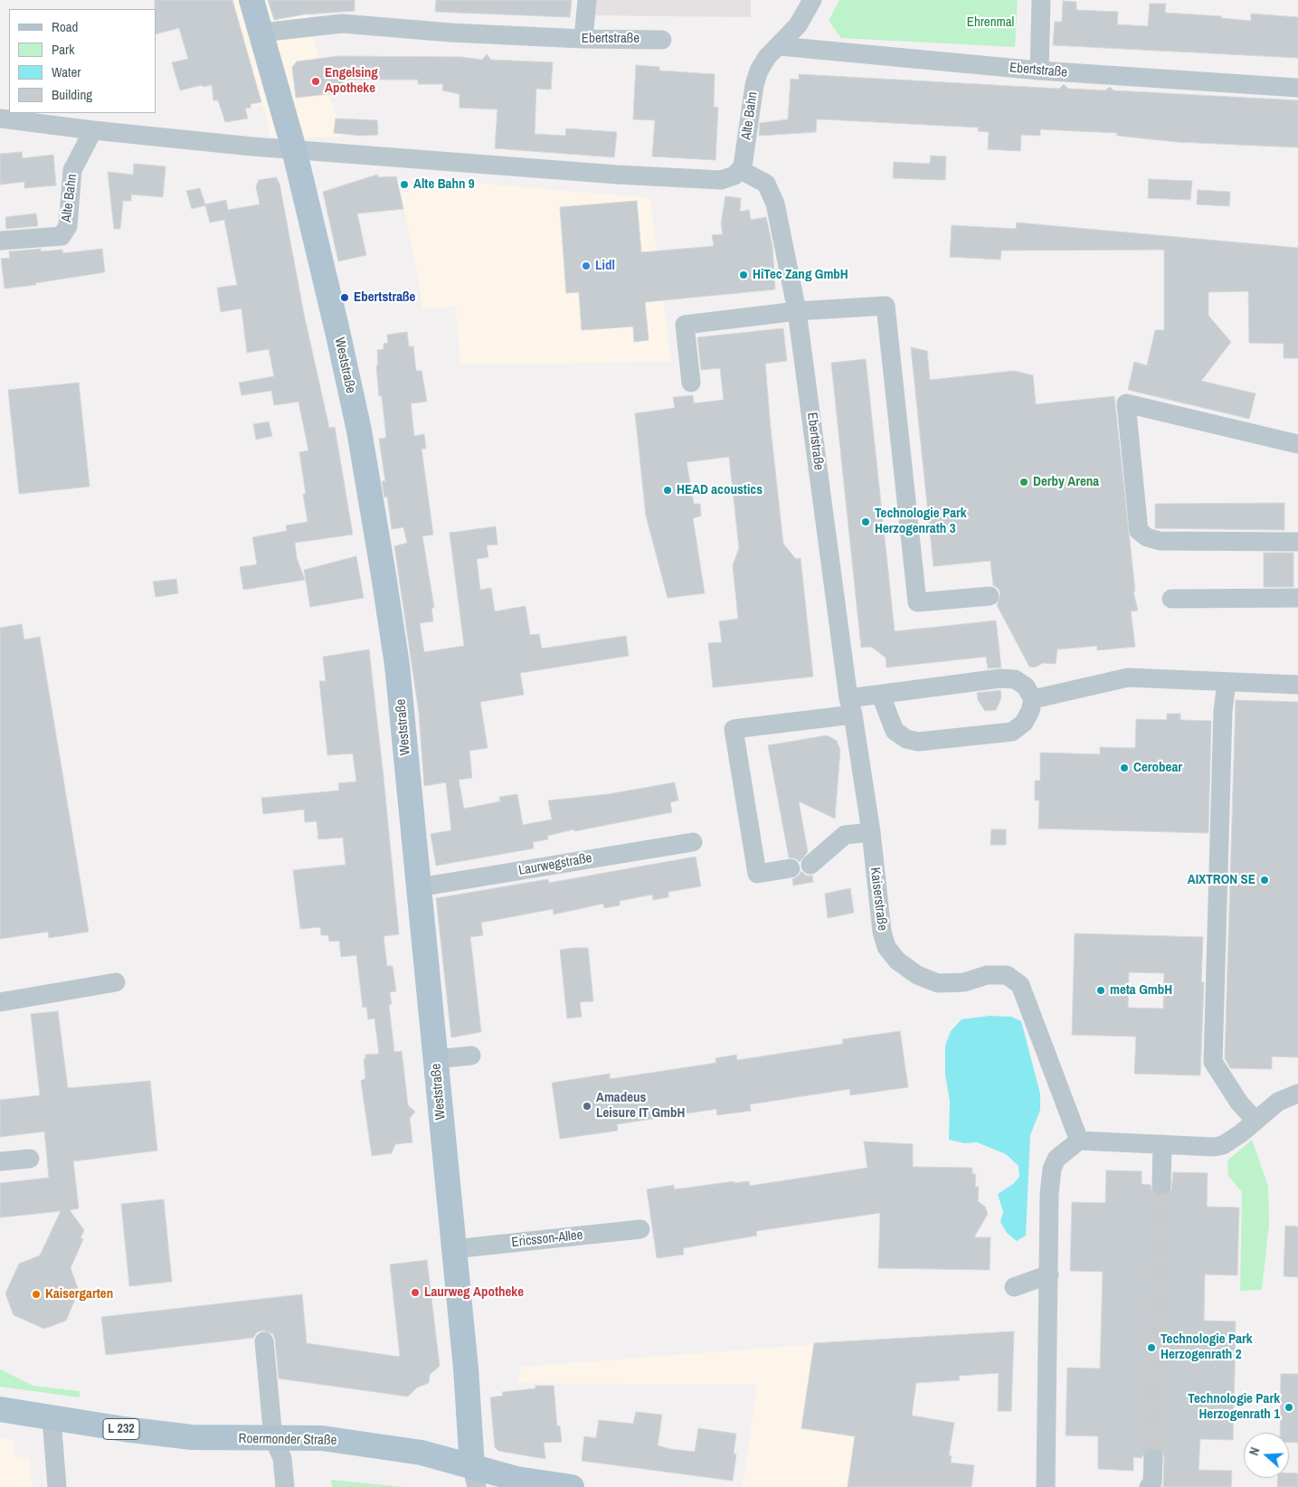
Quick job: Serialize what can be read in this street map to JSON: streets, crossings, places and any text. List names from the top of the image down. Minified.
{"streets":{"main road":["Weststraße","L 232","Roermonder Straße"],"street":["Ebertstraße","Alte Bahn","Laurwegstraße","Kaiserstraße","Ericsson-Allee"]},"crossings":[["Ebertstraße","Alte Bahn"],["Ebertstraße","Weststraße"],["Ebertstraße","Kaiserstraße"],["Weststraße","Laurwegstraße"],["Weststraße","Ericsson-Allee"],["Weststraße","Roermonder Straße"]],"parks":["Ehrenmal"],"places":["Engelsing Apotheke","Alte Bahn 9","Lidl","HiTec Zang GmbH","Ebertstraße","Derby Arena","HEAD acoustics","Technologie Park Herzogenrath 3","Cerobear","AIXTRON SE","meta GmbH","Amadeus Leisure IT GmbH","Laurweg Apotheke","Kaisergarten","Technologie Park Herzogenrath 2","Technologie Park Herzogenrath 1"],"legend":["Road","Park","Water","Building"],"north":"left"}
